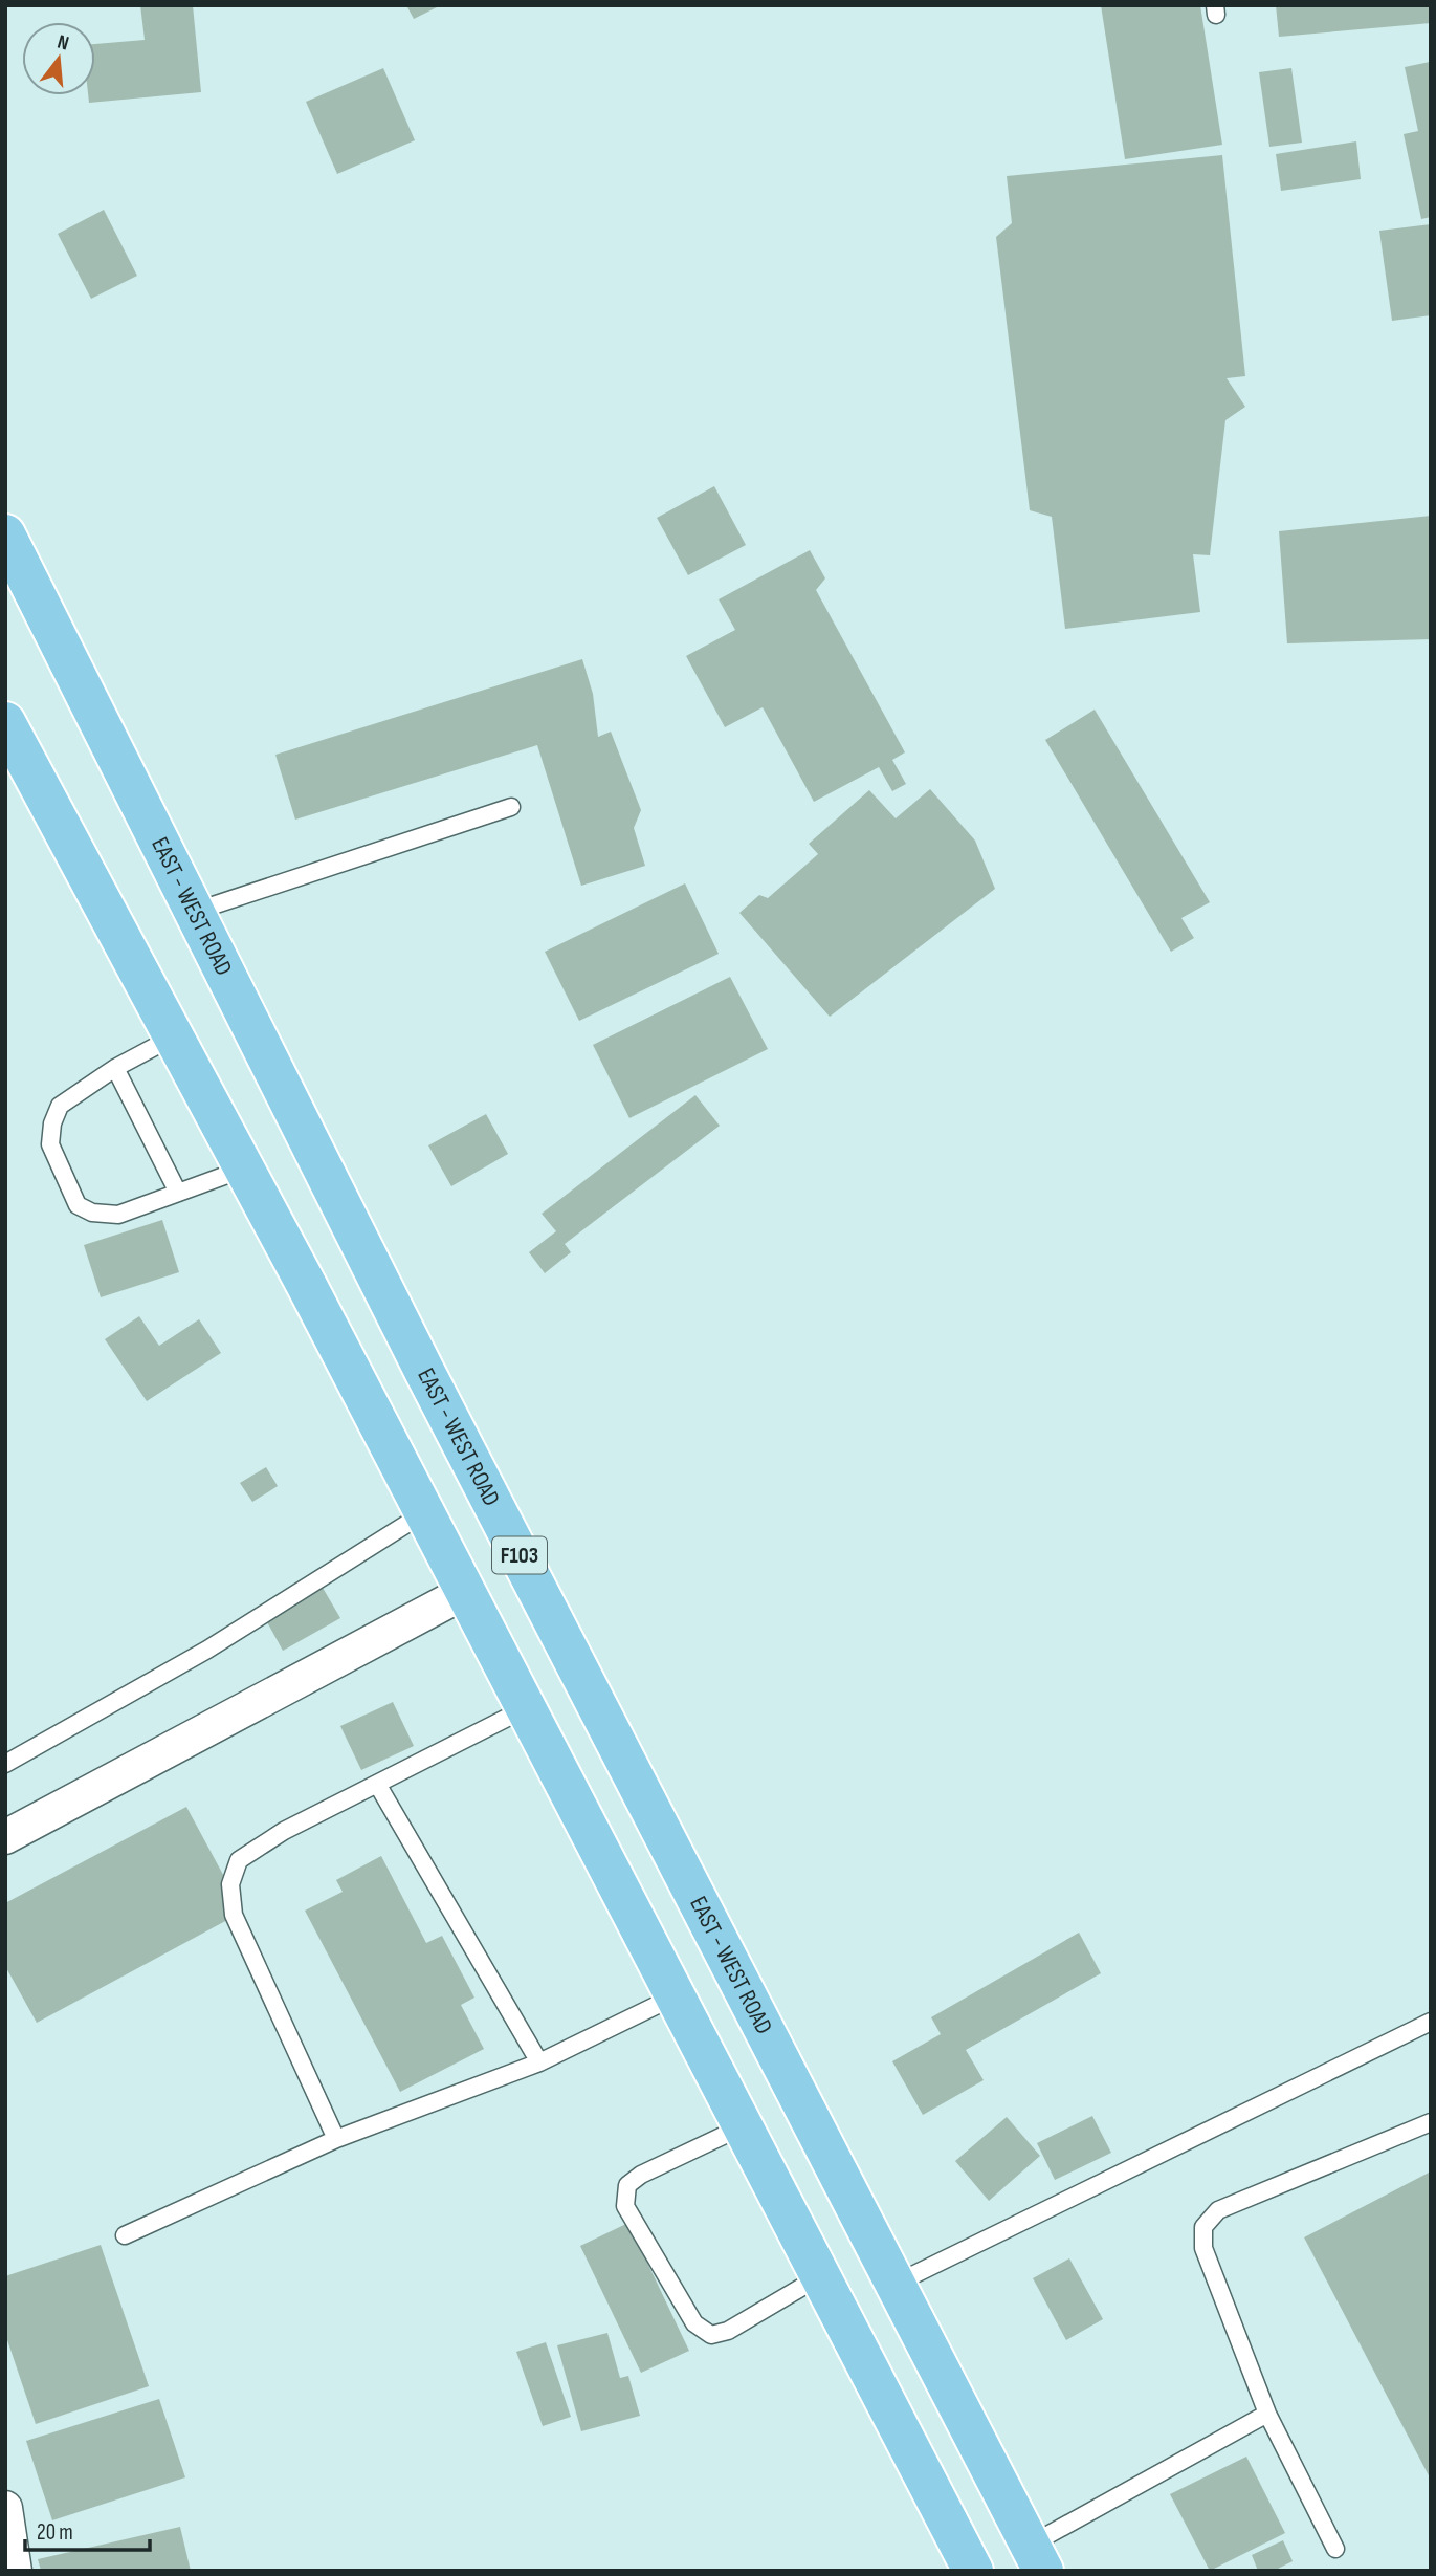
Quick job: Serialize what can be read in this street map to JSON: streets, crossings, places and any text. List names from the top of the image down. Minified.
{"streets":{"main road":["EAST - WEST ROAD","F103"]},"scale_bar":"20 m","north":"top"}
